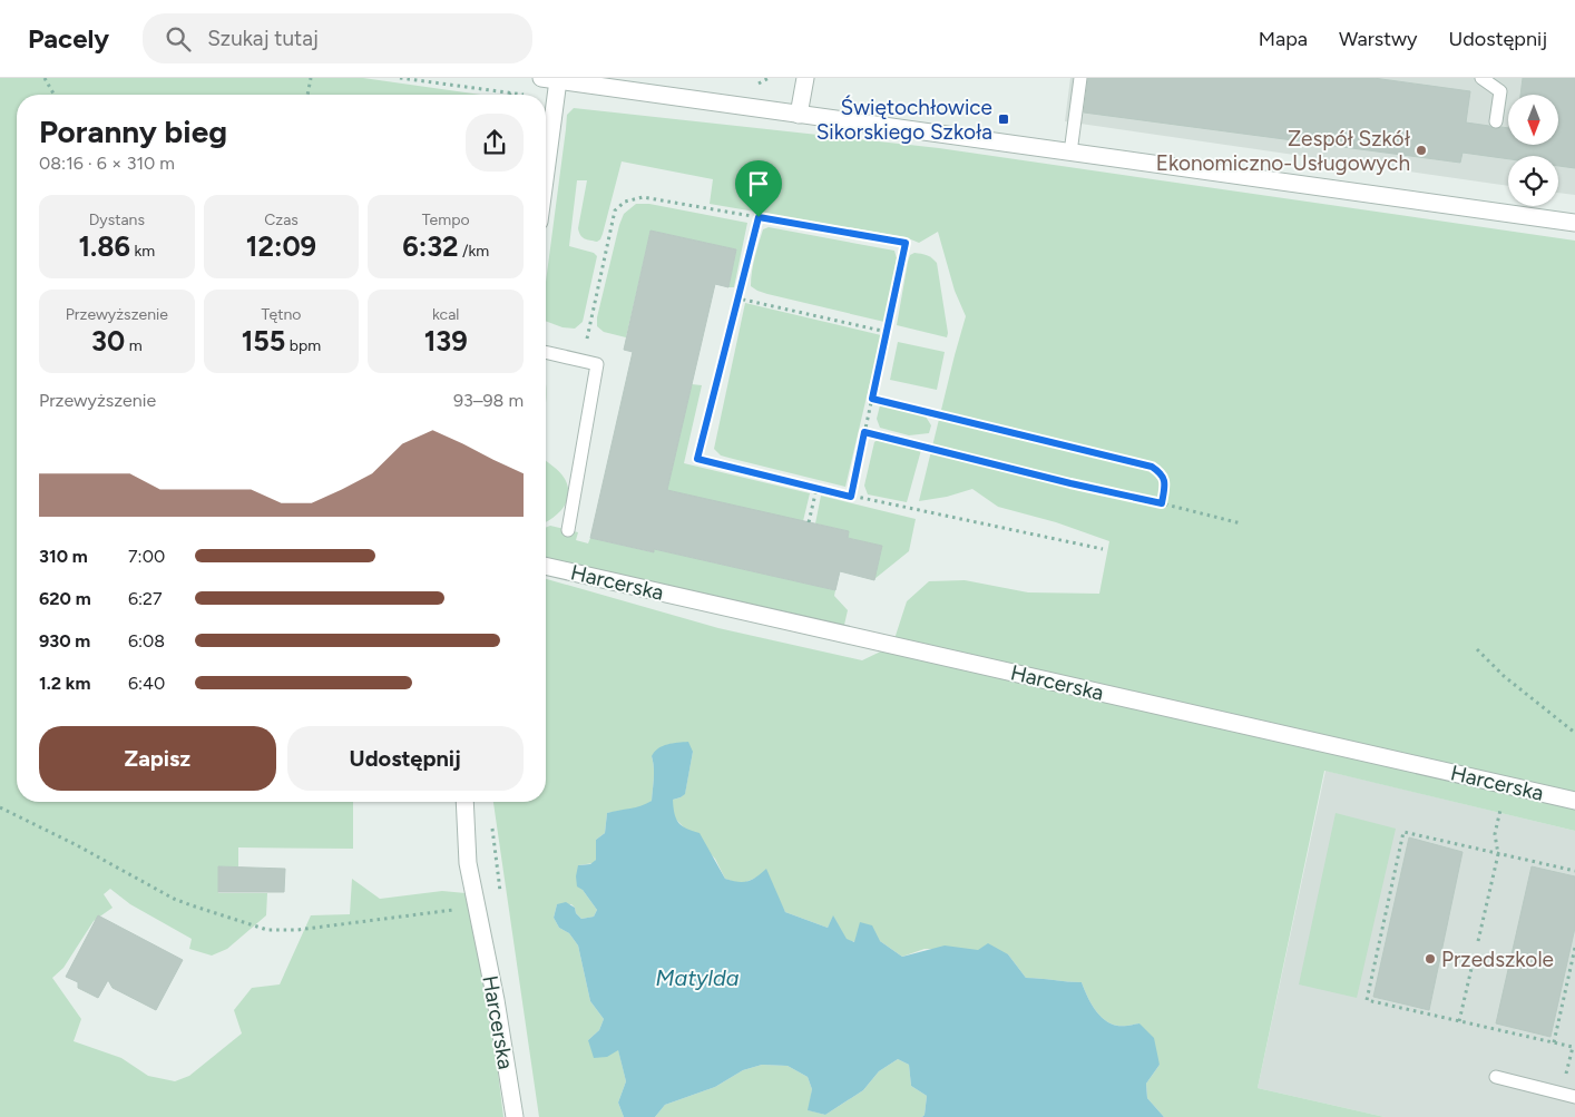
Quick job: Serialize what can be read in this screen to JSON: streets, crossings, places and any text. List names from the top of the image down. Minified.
{"streets":{"street":["Harcerska"]},"water":["Matylda"],"places":{"transit":["Świętochłowice Sikorskiego Szkoła"],"other":["Zespół Szkół Ekonomiczno-Usługowych","Przedszkole"]},"north":"bottom","page":{"header":"Pacely","search":"Szukaj tutaj","nav":["Mapa","Warstwy","Udostępnij"],"heading":["Poranny bieg","08:16 · 6 × 310 m"],"stats":[["Dystans","1.86 km"],["Czas","12:09"],["Tempo","6:32 /km"],["Przewyższenie","30 m"],["Tętno","155 bpm"],["kcal","139"]],"chart":["Przewyższenie","93–98 m"],"list":[{"name":"310 m","note":"7:00"},{"name":"620 m","note":"6:27"},{"name":"930 m","note":"6:08"},{"name":"1.2 km","note":"6:40"}],"buttons":["Zapisz","Udostępnij"]}}
